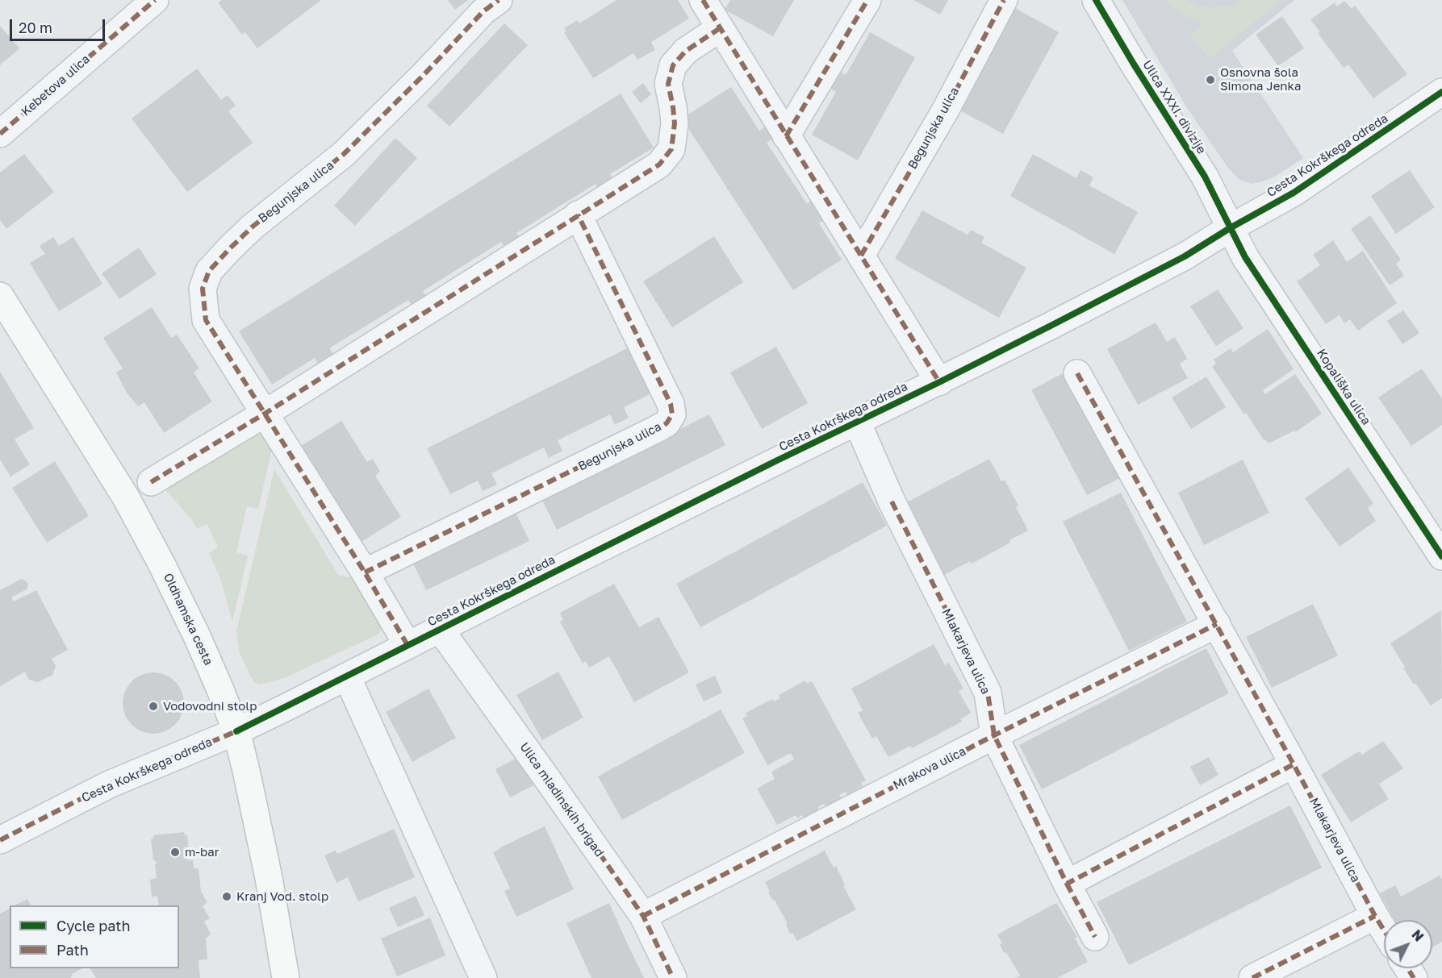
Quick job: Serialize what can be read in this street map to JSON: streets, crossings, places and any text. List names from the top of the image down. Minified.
{"streets":{"main road":["Oldhamska cesta"],"street":["Kebetova ulica","Ulica XXXI. divizije","Begunjska ulica","Cesta Kokrškega odreda","Kopališka ulica","Mlakarjeva ulica","Mrakova ulica","Ulica mladinskih brigad"]},"crossings":[["Ulica XXXI. divizije","Cesta Kokrškega odreda"],["Ulica XXXI. divizije","Kopališka ulica"],["Begunjska ulica","Cesta Kokrškega odreda"],["Cesta Kokrškega odreda","Kopališka ulica"],["Cesta Kokrškega odreda","Oldhamska cesta"],["Cesta Kokrškega odreda","Mlakarjeva ulica"],["Cesta Kokrškega odreda","Ulica mladinskih brigad"],["Mlakarjeva ulica","Mrakova ulica"],["Mrakova ulica","Ulica mladinskih brigad"]],"places":["Osnovna šola Simona Jenka","Vodovodni stolp","m-bar","Kranj Vod. stolp"],"legend":["Cycle path","Path"],"scale_bar":"20 m","north":"top right"}
